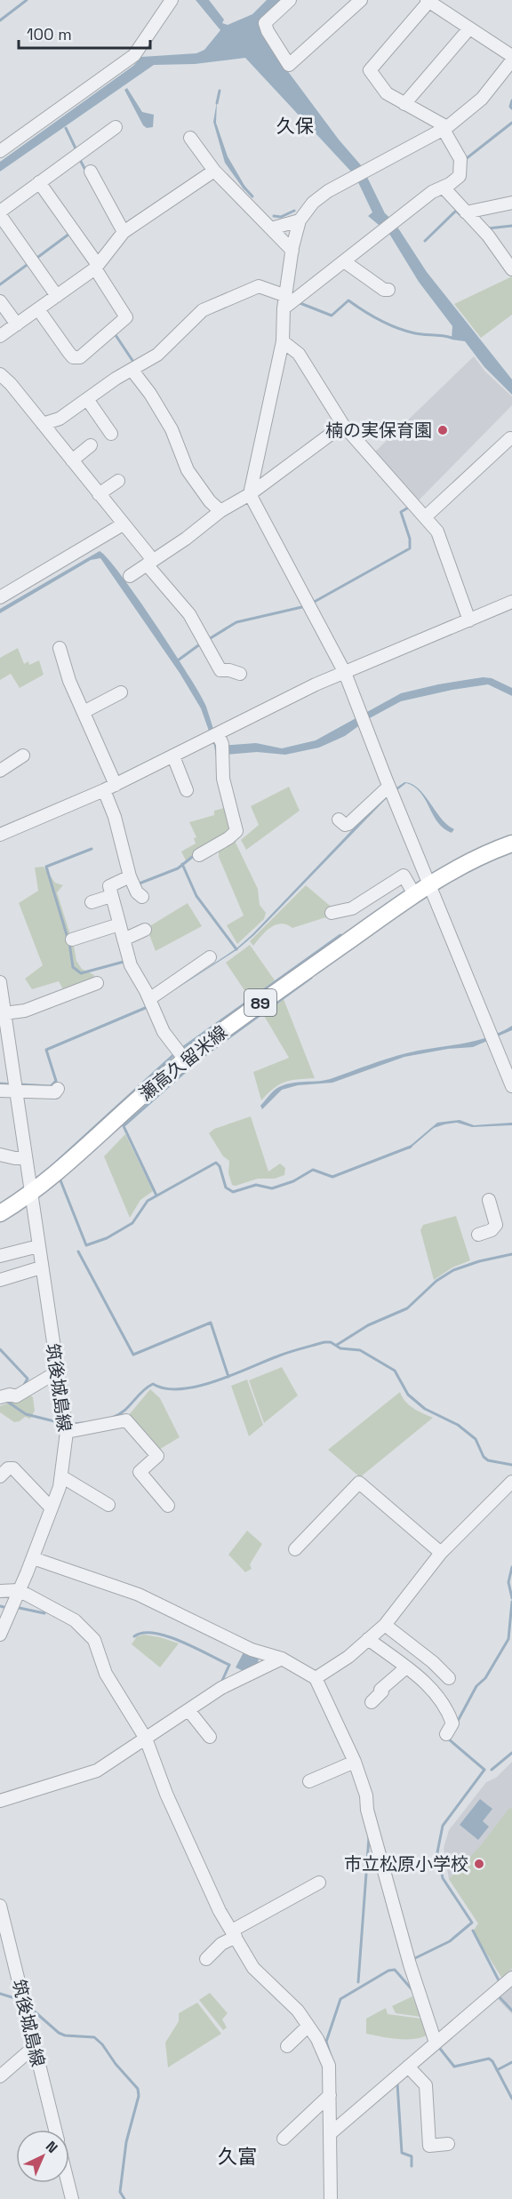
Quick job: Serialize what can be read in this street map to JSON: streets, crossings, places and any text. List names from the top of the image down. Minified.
{"streets":{"main road":["89","瀬高久留米線"],"street":["筑後城島線"]},"crossings":[["瀬高久留米線","筑後城島線"]],"districts":["久保","久富"],"places":["楠の実保育園","市立松原小学校"],"scale_bar":"100 m","north":"top right"}
